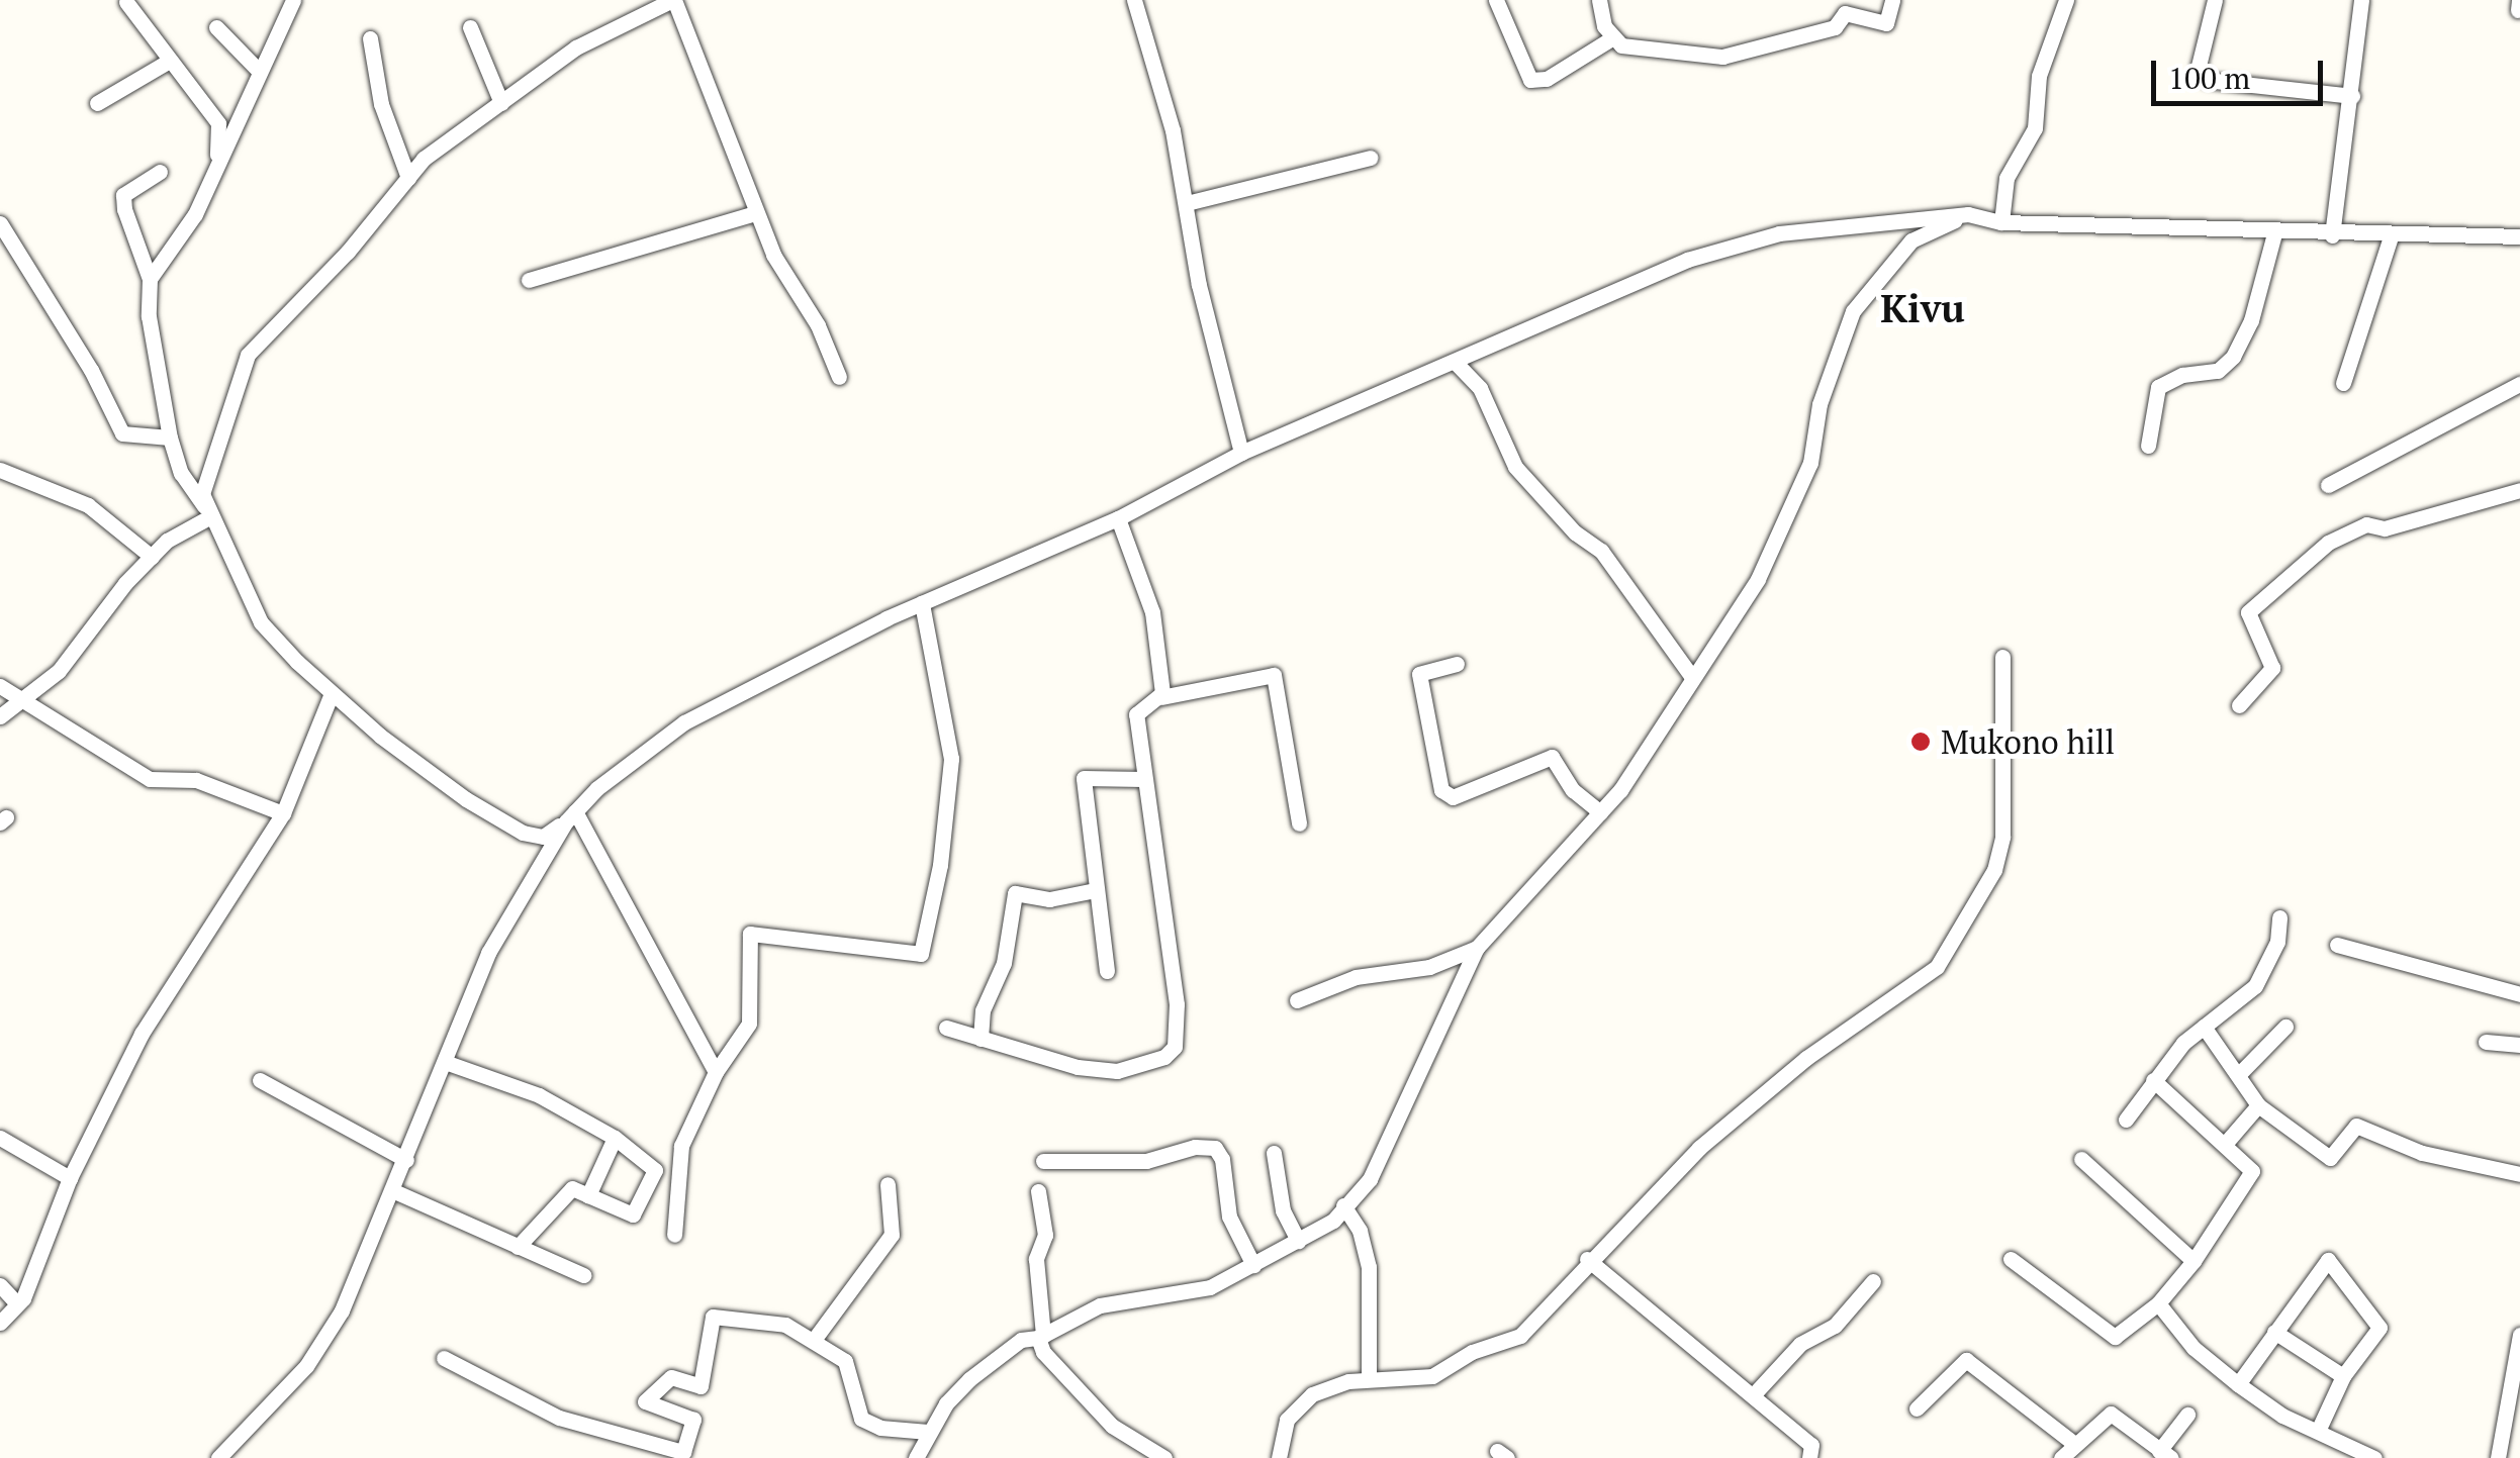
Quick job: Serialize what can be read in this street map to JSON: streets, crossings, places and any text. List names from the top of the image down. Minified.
{"districts":["Kivu"],"places":["Mukono hill"],"scale_bar":"100 m"}
